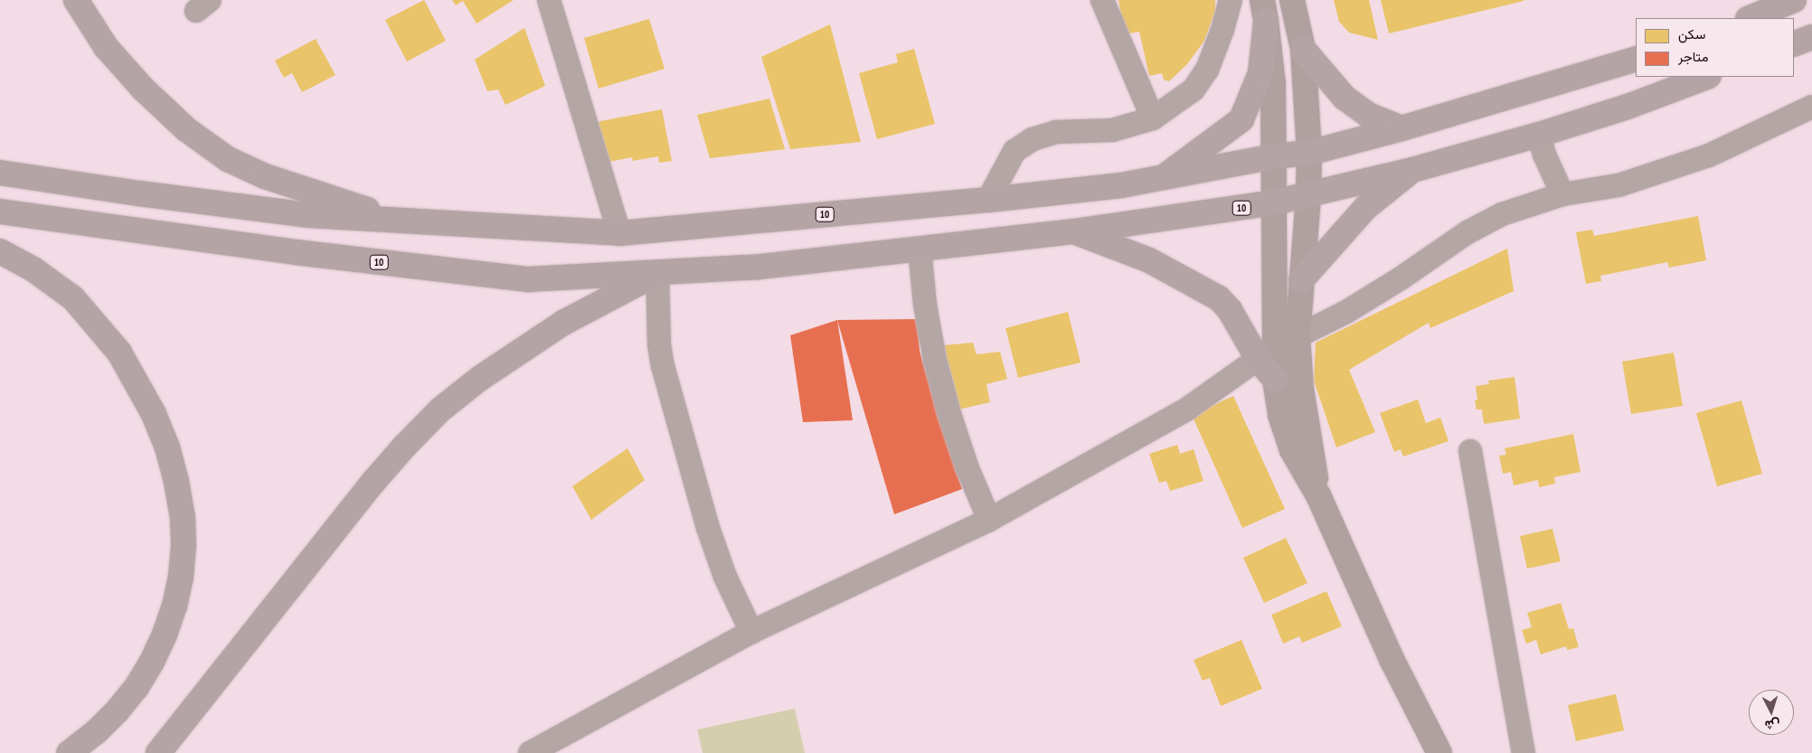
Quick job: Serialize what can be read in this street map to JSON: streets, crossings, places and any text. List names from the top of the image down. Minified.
{"streets":{"highway":["10"]},"legend":["سكن","متاجر"],"north":"bottom"}
